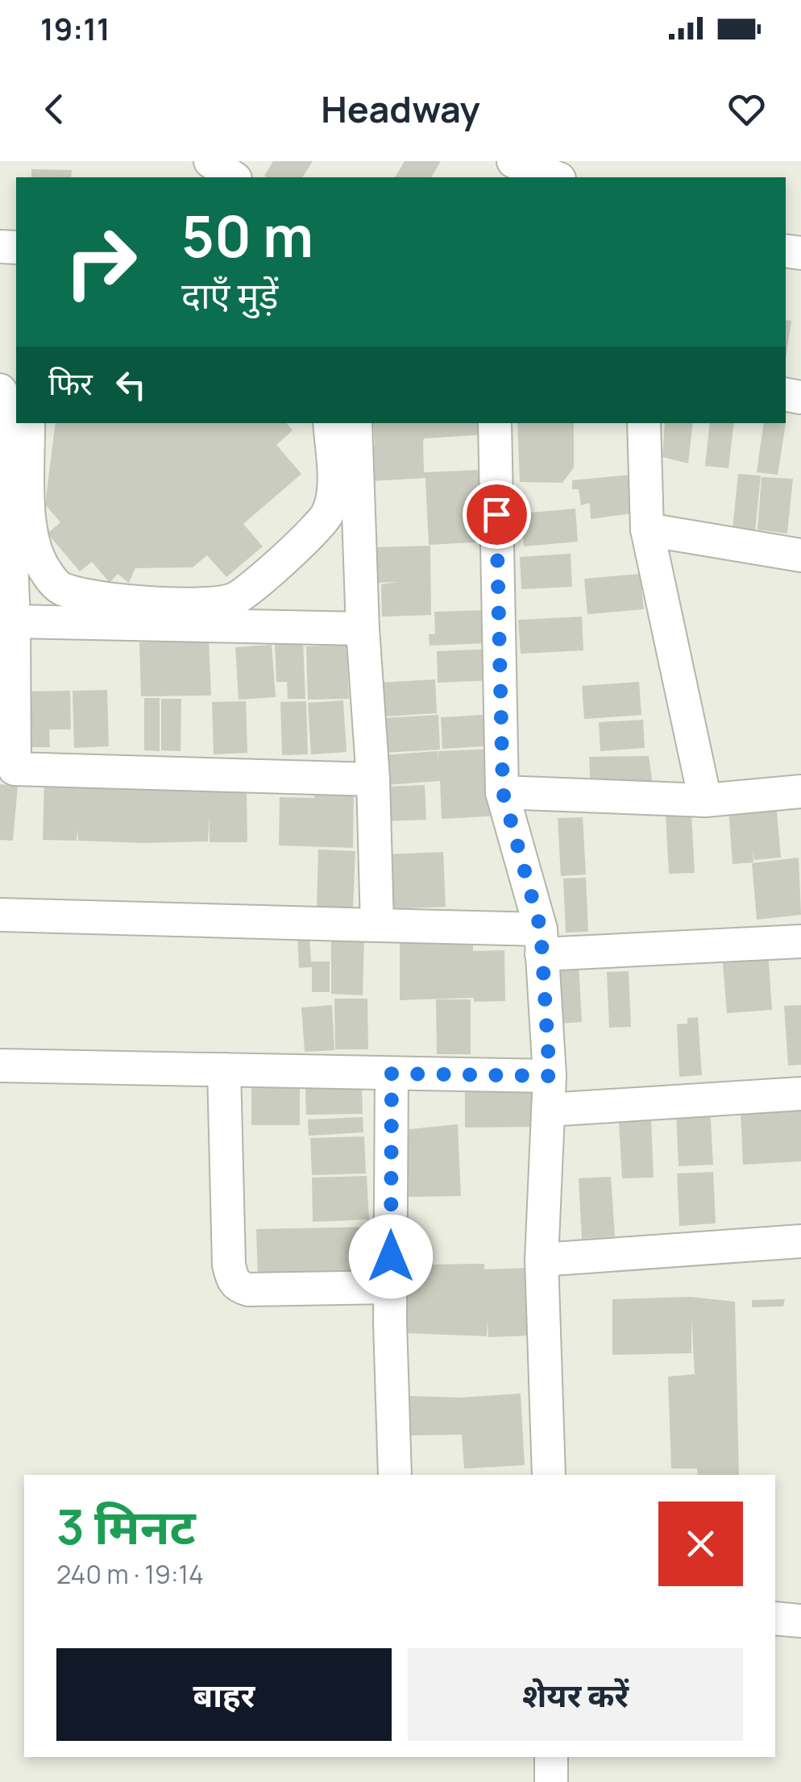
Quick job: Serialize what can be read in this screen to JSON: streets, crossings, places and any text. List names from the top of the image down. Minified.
{"page":{"status":"19:11","header":"Headway","turn":["50 m","दाएँ मुड़ें"],"then":"फिर","heading":["3 मिनट","240 m · 19:14"],"buttons":["बाहर","शेयर करें"]}}
